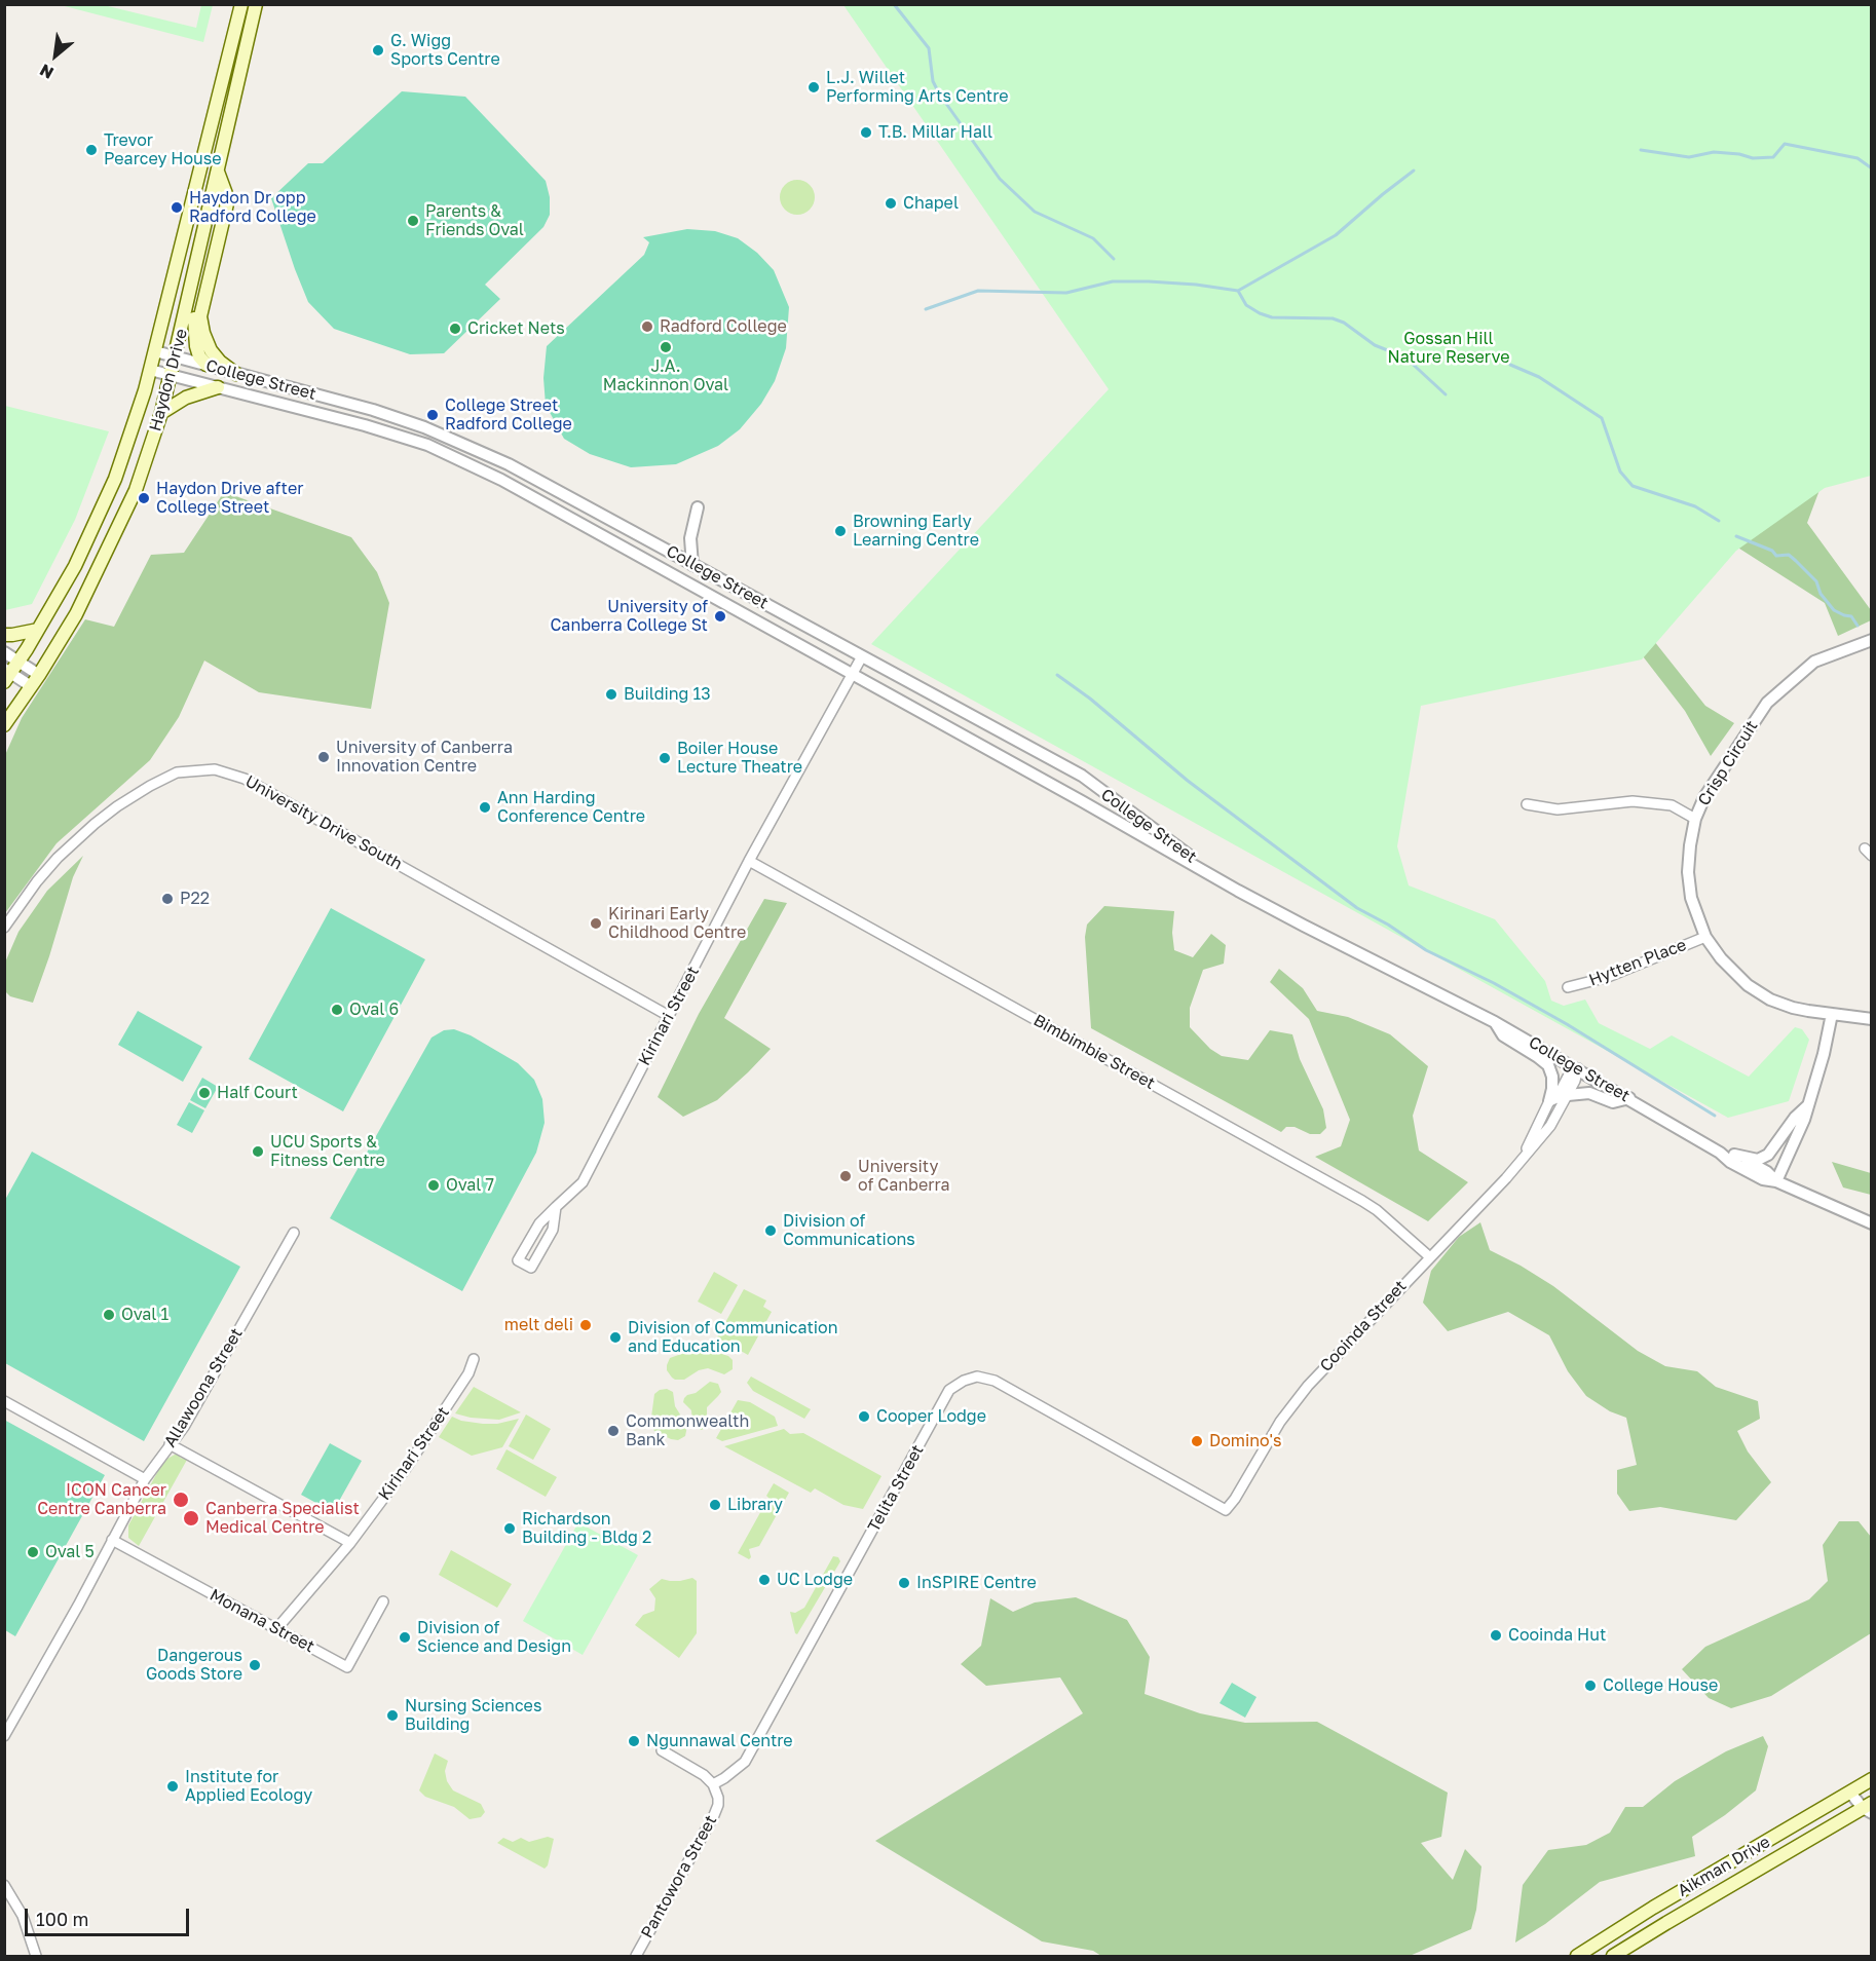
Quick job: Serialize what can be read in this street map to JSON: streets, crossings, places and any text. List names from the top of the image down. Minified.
{"streets":{"main road":["Haydon Drive","Aikman Drive"],"street":["College Street","Crisp Circuit","University Drive South","Hytten Place","Kirinari Street","Bimbimbie Street","Cooinda Street","Allawoona Street","Telita Street","Monana Street","Pantowora Street"]},"crossings":[["Haydon Drive","College Street"],["College Street","Kirinari Street"],["College Street","Cooinda Street"],["Crisp Circuit","Hytten Place"],["University Drive South","Kirinari Street"],["Kirinari Street","Bimbimbie Street"],["Kirinari Street","Monana Street"],["Bimbimbie Street","Cooinda Street"],["Cooinda Street","Telita Street"],["Allawoona Street","Monana Street"],["Telita Street","Pantowora Street"]],"parks":["Gossan Hill Nature Reserve"],"places":["G. Wigg Sports Centre","L.J. Willet Performing Arts Centre","T.B. Millar Hall","Trevor Pearcey House","Chapel","Haydon Dr opp Radford College","Parents & Friends Oval","Radford College","Cricket Nets","J.A. Mackinnon Oval","College Street Radford College","Haydon Drive after College Street","Browning Early Learning Centre","University of Canberra College St","Building 13","University of Canberra Innovation Centre","Boiler House Lecture Theatre","Ann Harding Conference Centre","P22","Kirinari Early Childhood Centre","Oval 6","Half Court","UCU Sports & Fitness Centre","University of Canberra","Oval 7","Division of Communications","Oval 1","melt deli","Division of Communication and Education","Cooper Lodge","Commonwealth Bank","Domino's","ICON Cancer Centre Canberra","Library","Canberra Specialist Medical Centre","Richardson Building - Bldg 2","Oval 5","UC Lodge","InSPIRE Centre","Cooinda Hut","Division of Science and Design","Dangerous Goods Store","College House","Nursing Sciences Building","Ngunnawal Centre","Institute for Applied Ecology"],"scale_bar":"100 m","north":"bottom left"}
